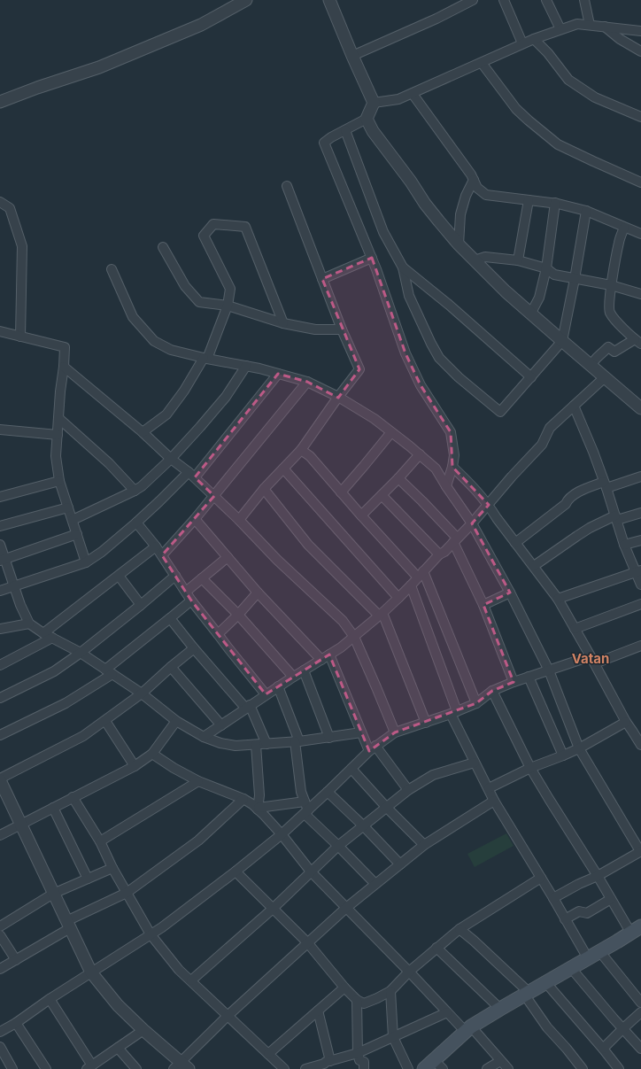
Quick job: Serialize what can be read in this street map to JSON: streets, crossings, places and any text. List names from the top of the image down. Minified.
{"districts":["Vatan"]}
